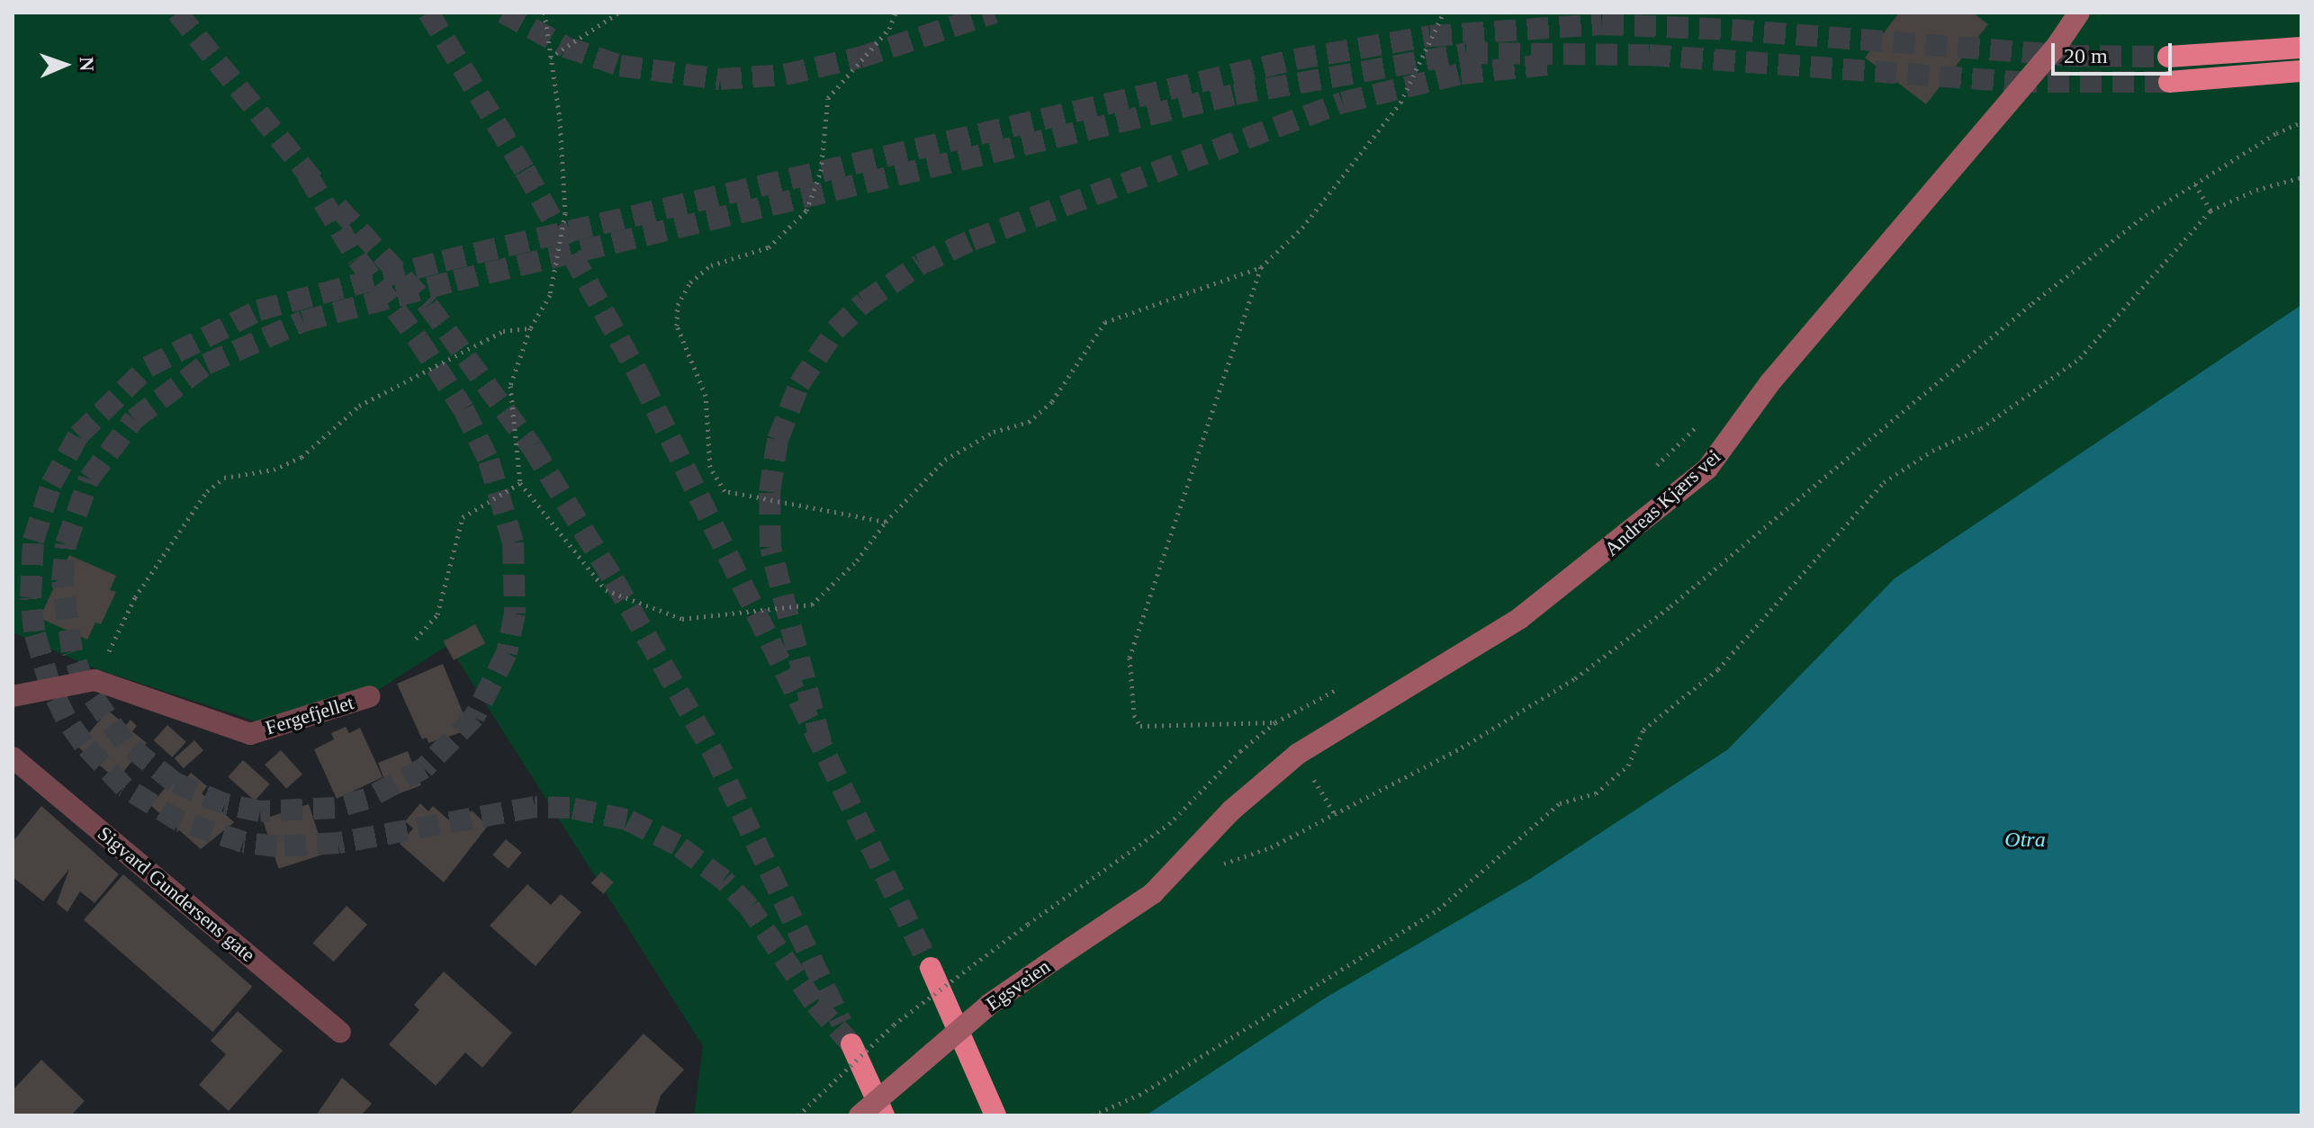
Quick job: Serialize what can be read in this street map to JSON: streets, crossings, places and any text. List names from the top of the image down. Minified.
{"streets":{"street":["Andreas Kjærs vei","Fergefjellet","Sigvard Gundersens gate","Egsveien"]},"crossings":[["Andreas Kjærs vei","Egsveien"]],"water":["Otra"],"scale_bar":"20 m","north":"right"}
